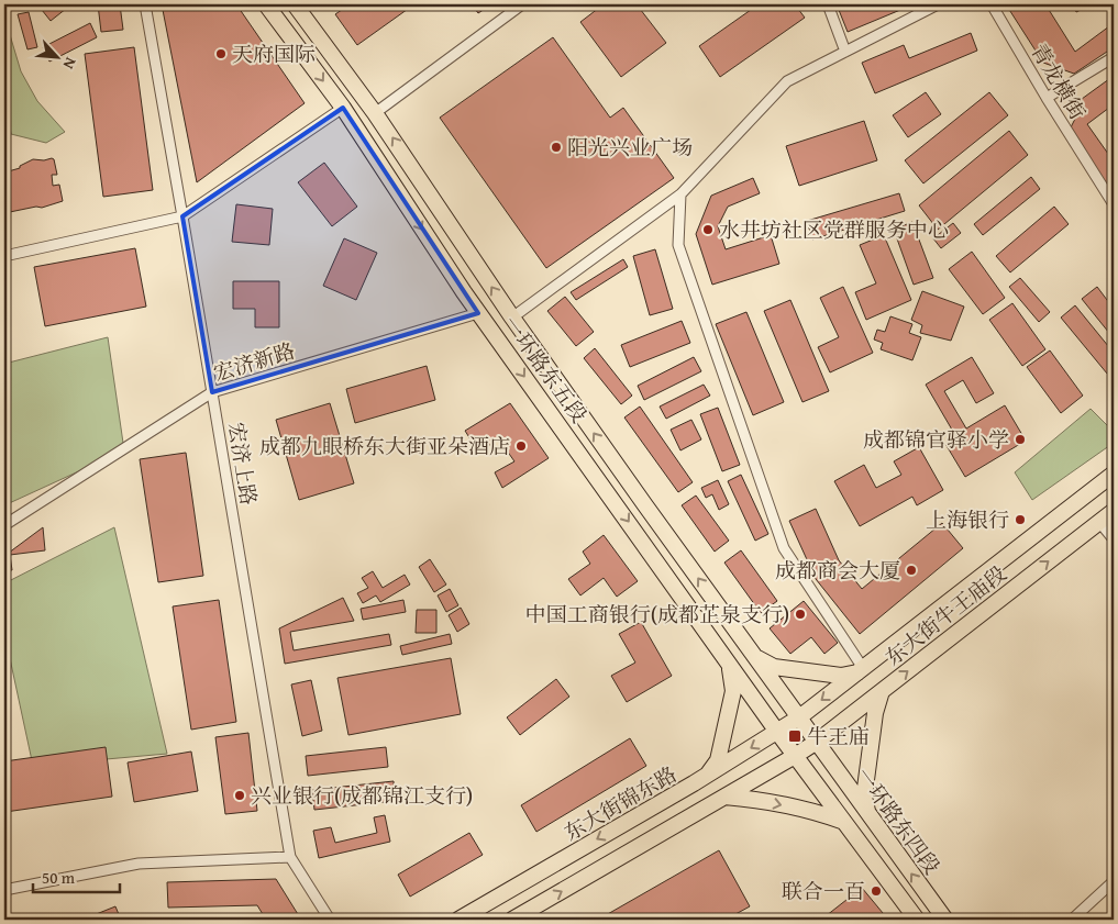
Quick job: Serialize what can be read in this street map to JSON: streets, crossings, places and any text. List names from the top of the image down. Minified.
{"streets":{"main road":["一环路东五段","东大街牛王庙段","东大街锦东路","一环路东四段"],"street":["青龙横街","宏济新路","宏济上路"]},"crossings":[["宏济新路","一环路东五段"],["宏济新路","宏济上路"],["一环路东五段","东大街牛王庙段"],["一环路东五段","东大街锦东路"],["一环路东五段","一环路东四段"],["东大街牛王庙段","东大街锦东路"],["东大街牛王庙段","一环路东四段"],["东大街锦东路","一环路东四段"]],"places":{"other":["天府国际","阳光兴业广场","水井坊社区党群服务中心","成都锦官驿小学","成都九眼桥东大街亚朵酒店","上海银行","成都商会大厦","中国工商银行(成都芷泉支行)","兴业银行(成都锦江支行)","联合一百"],"transit":["牛王庙"]},"scale_bar":"50 m","north":"bottom right"}
